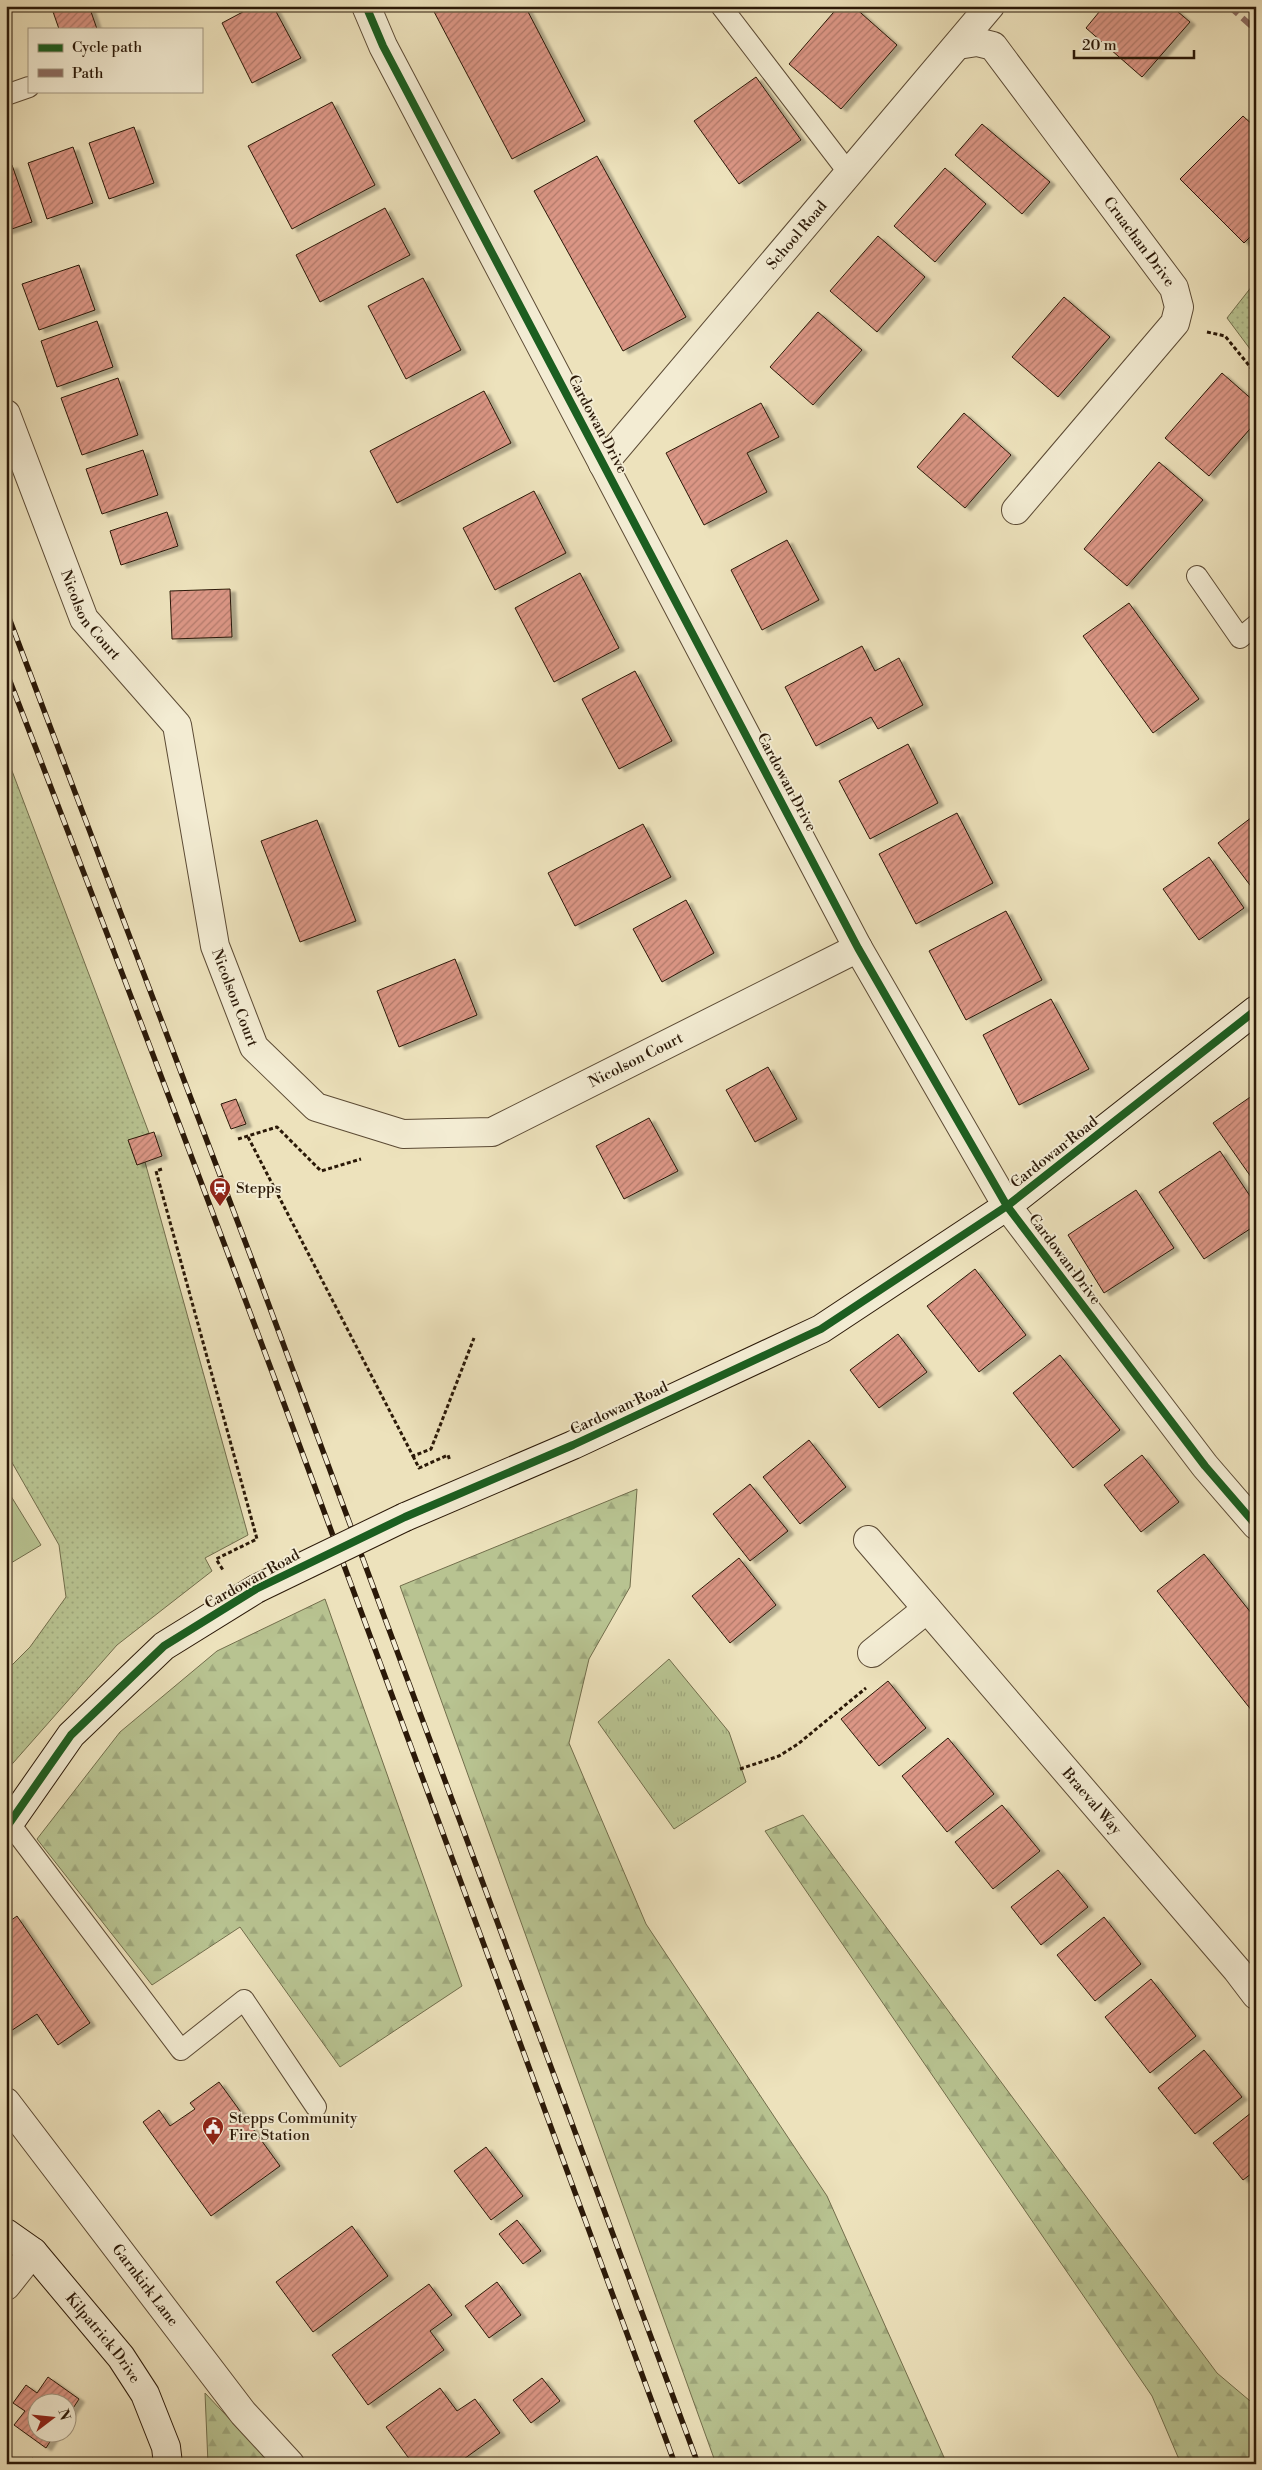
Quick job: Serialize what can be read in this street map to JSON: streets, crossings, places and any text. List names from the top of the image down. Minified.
{"streets":{"street":["School Road","Cruachan Drive","Cardowan Drive","Nicolson Court","Cardowan Road","Braeval Way","Garnkirk Lane","Kilpatrick Drive"]},"crossings":[["School Road","Cruachan Drive"],["School Road","Cardowan Drive"],["Cardowan Drive","Nicolson Court"],["Cardowan Drive","Cardowan Road"]],"places":{"station":["Stepps"],"public building":["Stepps Community Fire Station"]},"legend":["Cycle path","Path"],"scale_bar":"20 m","north":"right"}
